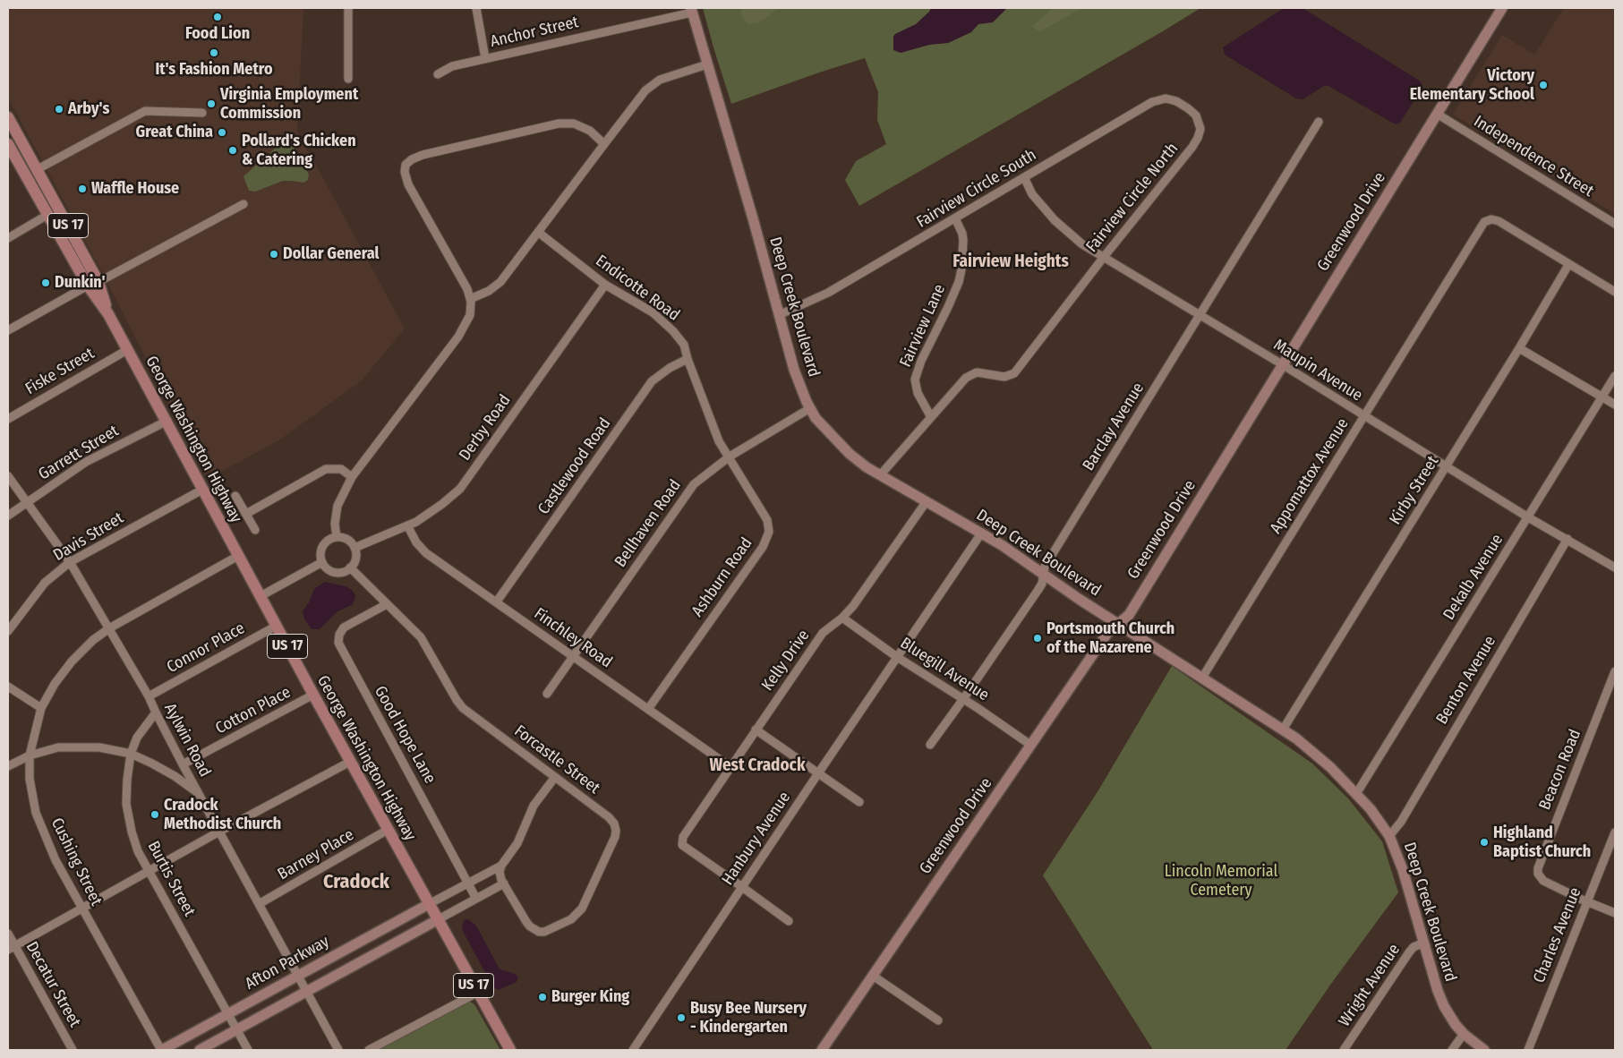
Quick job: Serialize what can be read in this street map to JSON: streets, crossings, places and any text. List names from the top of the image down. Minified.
{"streets":{"main road":["US 17","George Washington Highway"],"street":["Anchor Street","Independence Street","Fairview Circle South","Fairview Circle North","Greenwood Drive","Endicotte Road","Deep Creek Boulevard","Fairview Lane","Maupin Avenue","Fiske Street","Barclay Avenue","Derby Road","Garrett Street","Castlewood Road","Appomattox Avenue","Kirby Street","Bellhaven Road","Davis Street","Ashburn Road","Dekalb Avenue","Finchley Road","Connor Place","Kelly Drive","Bluegill Avenue","Benton Avenue","Cotton Place","Good Hope Lane","Aylwin Road","Forcastle Street","Beacon Road","Hanbury Avenue","Barney Place","Cushing Street","Burtis Street","Charles Avenue","Afton Parkway","Decatur Street","Wright Avenue"]},"crossings":[["Anchor Street","Deep Creek Boulevard"],["Independence Street","Greenwood Drive"],["Fairview Circle South","Fairview Circle North"],["Fairview Circle South","Deep Creek Boulevard"],["Fairview Circle South","Fairview Lane"],["Fairview Circle South","Maupin Avenue"],["Fairview Circle North","Deep Creek Boulevard"],["Fairview Circle North","Fairview Lane"],["Fairview Circle North","Maupin Avenue"],["Greenwood Drive","Deep Creek Boulevard"],["Greenwood Drive","Maupin Avenue"],["Greenwood Drive","Bluegill Avenue"],["Endicotte Road","Derby Road"],["Endicotte Road","Castlewood Road"],["Endicotte Road","Bellhaven Road"],["Endicotte Road","Ashburn Road"],["Deep Creek Boulevard","Barclay Avenue"],["Deep Creek Boulevard","Appomattox Avenue"],["Deep Creek Boulevard","Kirby Street"],["Deep Creek Boulevard","Bellhaven Road"],["Deep Creek Boulevard","Dekalb Avenue"],["Deep Creek Boulevard","Kelly Drive"],["Deep Creek Boulevard","Benton Avenue"],["Deep Creek Boulevard","Hanbury Avenue"],["Deep Creek Boulevard","Wright Avenue"],["Maupin Avenue","Barclay Avenue"],["Maupin Avenue","Appomattox Avenue"],["Maupin Avenue","Kirby Street"],["Maupin Avenue","Dekalb Avenue"],["Maupin Avenue","Benton Avenue"],["Fiske Street","George Washington Highway"],["Barclay Avenue","Bluegill Avenue"],["Derby Road","Finchley Road"],["Derby Road","Forcastle Street"],["George Washington Highway","Garrett Street"],["George Washington Highway","Davis Street"],["George Washington Highway","Connor Place"],["George Washington Highway","Cotton Place"],["George Washington Highway","Barney Place"],["George Washington Highway","Cushing Street"],["George Washington Highway","Afton Parkway"],["Garrett Street","Aylwin Road"],["Castlewood Road","Finchley Road"],["Appomattox Avenue","Kirby Street"],["Bellhaven Road","Ashburn Road"],["Bellhaven Road","Finchley Road"],["Davis Street","Aylwin Road"],["Ashburn Road","Finchley Road"],["Finchley Road","Kelly Drive"],["Connor Place","Aylwin Road"],["Kelly Drive","Bluegill Avenue"],["Kelly Drive","Hanbury Avenue"],["Bluegill Avenue","Hanbury Avenue"],["Cotton Place","Aylwin Road"],["Good Hope Lane","Forcastle Street"],["Aylwin Road","Barney Place"],["Aylwin Road","Cushing Street"],["Aylwin Road","Burtis Street"],["Aylwin Road","Afton Parkway"],["Beacon Road","Charles Avenue"],["Cushing Street","Afton Parkway"],["Burtis Street","Afton Parkway"]],"districts":["Fairview Heights","West Cradock","Cradock"],"parks":["Lincoln Memorial Cemetery"],"places":["Food Lion","It's Fashion Metro","Victory Elementary School","Virginia Employment Commission","Arby's","Great China","Pollard's Chicken & Catering","Waffle House","Dollar General","Dunkin'","Portsmouth Church of the Nazarene","Cradock Methodist Church","Highland Baptist Church","Burger King","Busy Bee Nursery - Kindergarten"]}
